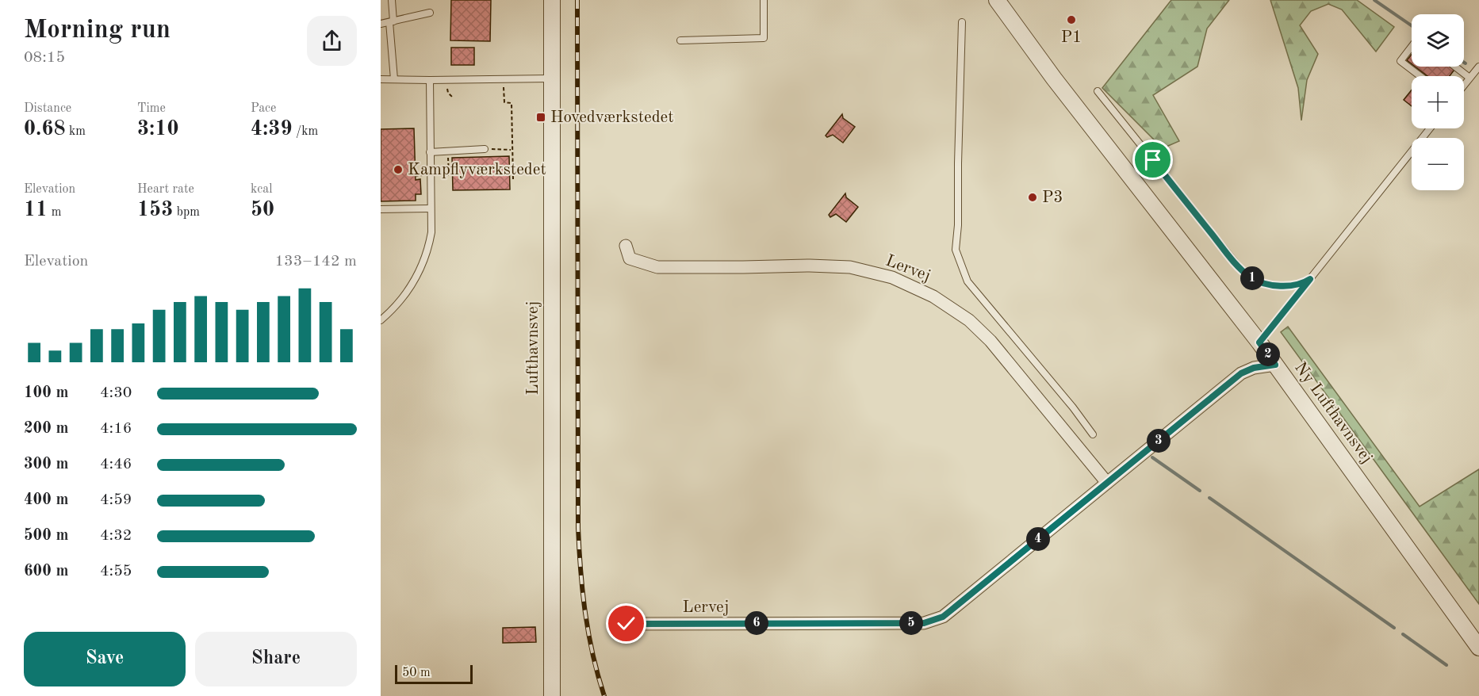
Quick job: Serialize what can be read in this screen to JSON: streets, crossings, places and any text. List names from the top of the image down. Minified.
{"streets":{"street":["Lervej","Lufthavnsvej","Ny Lufthavnsvej"]},"crossings":[["Lervej","Ny Lufthavnsvej"]],"places":{"other":["P1","Kampflyværkstedet","P3"],"transit":["Hovedværkstedet"]},"scale_bar":"50 m","page":{"heading":["Morning run","08:15"],"map_buttons":["+","−"],"stats":[["Distance","0.68 km"],["Time","3:10"],["Pace","4:39 /km"],["Elevation","11 m"],["Heart rate","153 bpm"],["kcal","50"]],"chart":["Elevation","133–142 m"],"pins":["1","2","3","4","5","6"],"list":[{"name":"100 m","note":"4:30"},{"name":"200 m","note":"4:16"},{"name":"300 m","note":"4:46"},{"name":"400 m","note":"4:59"},{"name":"500 m","note":"4:32"},{"name":"600 m","note":"4:55"}],"buttons":["Save","Share"],"scale":"50 m"}}
